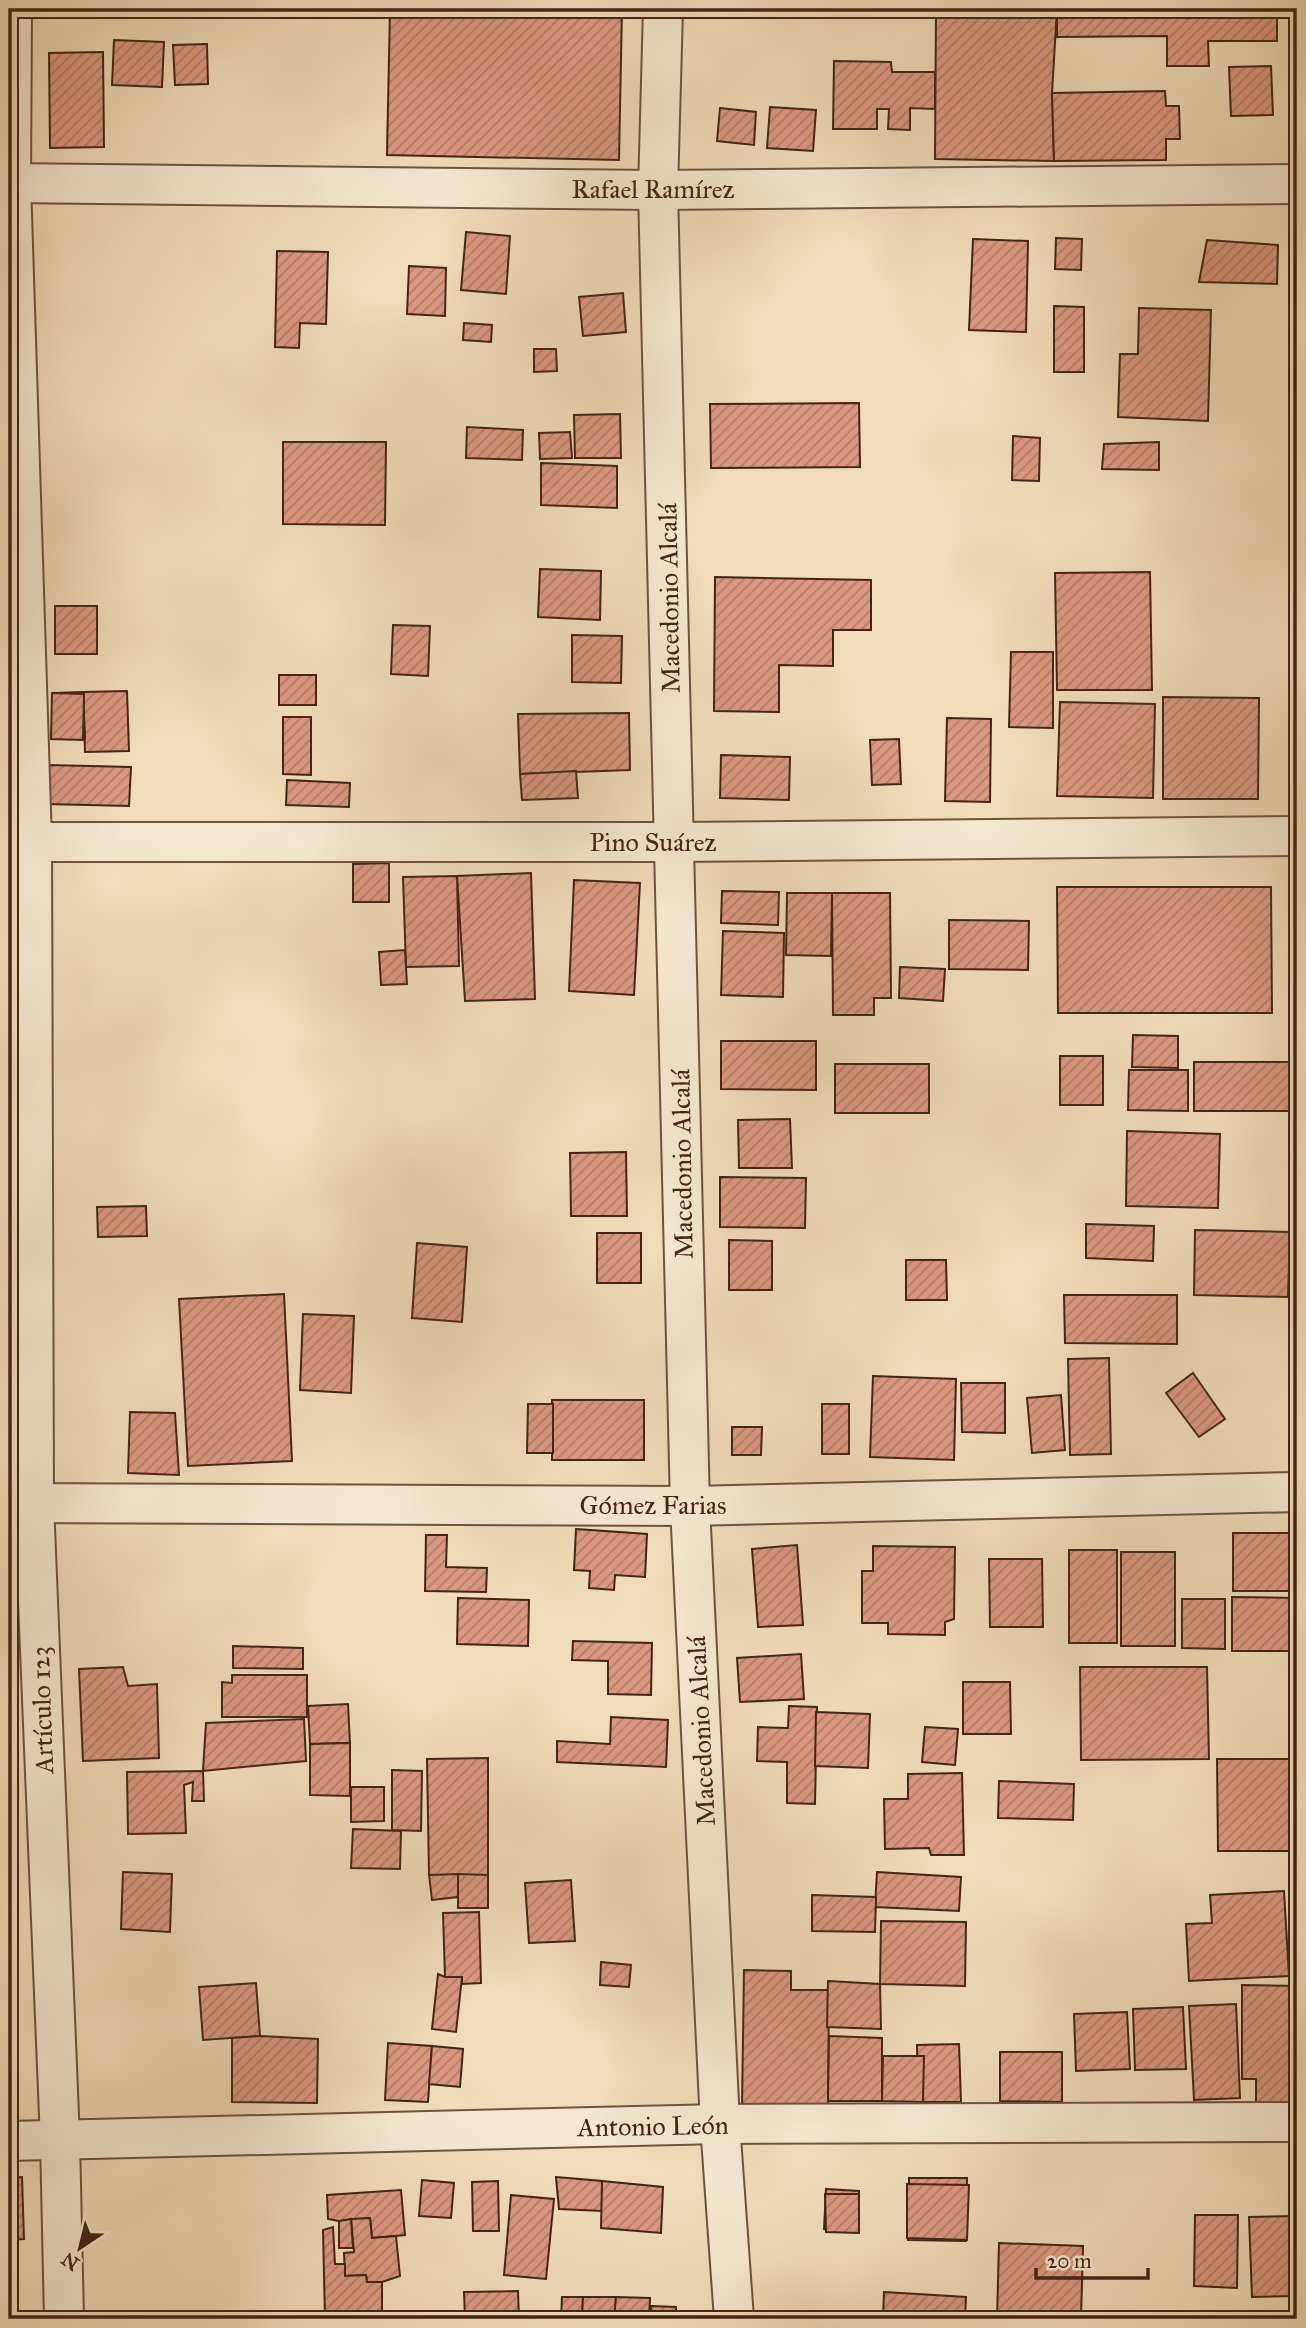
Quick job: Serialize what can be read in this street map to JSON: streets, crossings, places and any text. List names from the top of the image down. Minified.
{"streets":{"street":["Rafael Ramírez","Macedonio Alcalá","Pino Suárez","Gómez Farias","Artículo 123","Antonio León"]},"crossings":[["Rafael Ramírez","Macedonio Alcalá"],["Rafael Ramírez","Artículo 123"],["Macedonio Alcalá","Pino Suárez"],["Macedonio Alcalá","Gómez Farias"],["Macedonio Alcalá","Antonio León"],["Pino Suárez","Artículo 123"],["Gómez Farias","Artículo 123"],["Artículo 123","Antonio León"]],"scale_bar":"20 m","north":"bottom left"}
